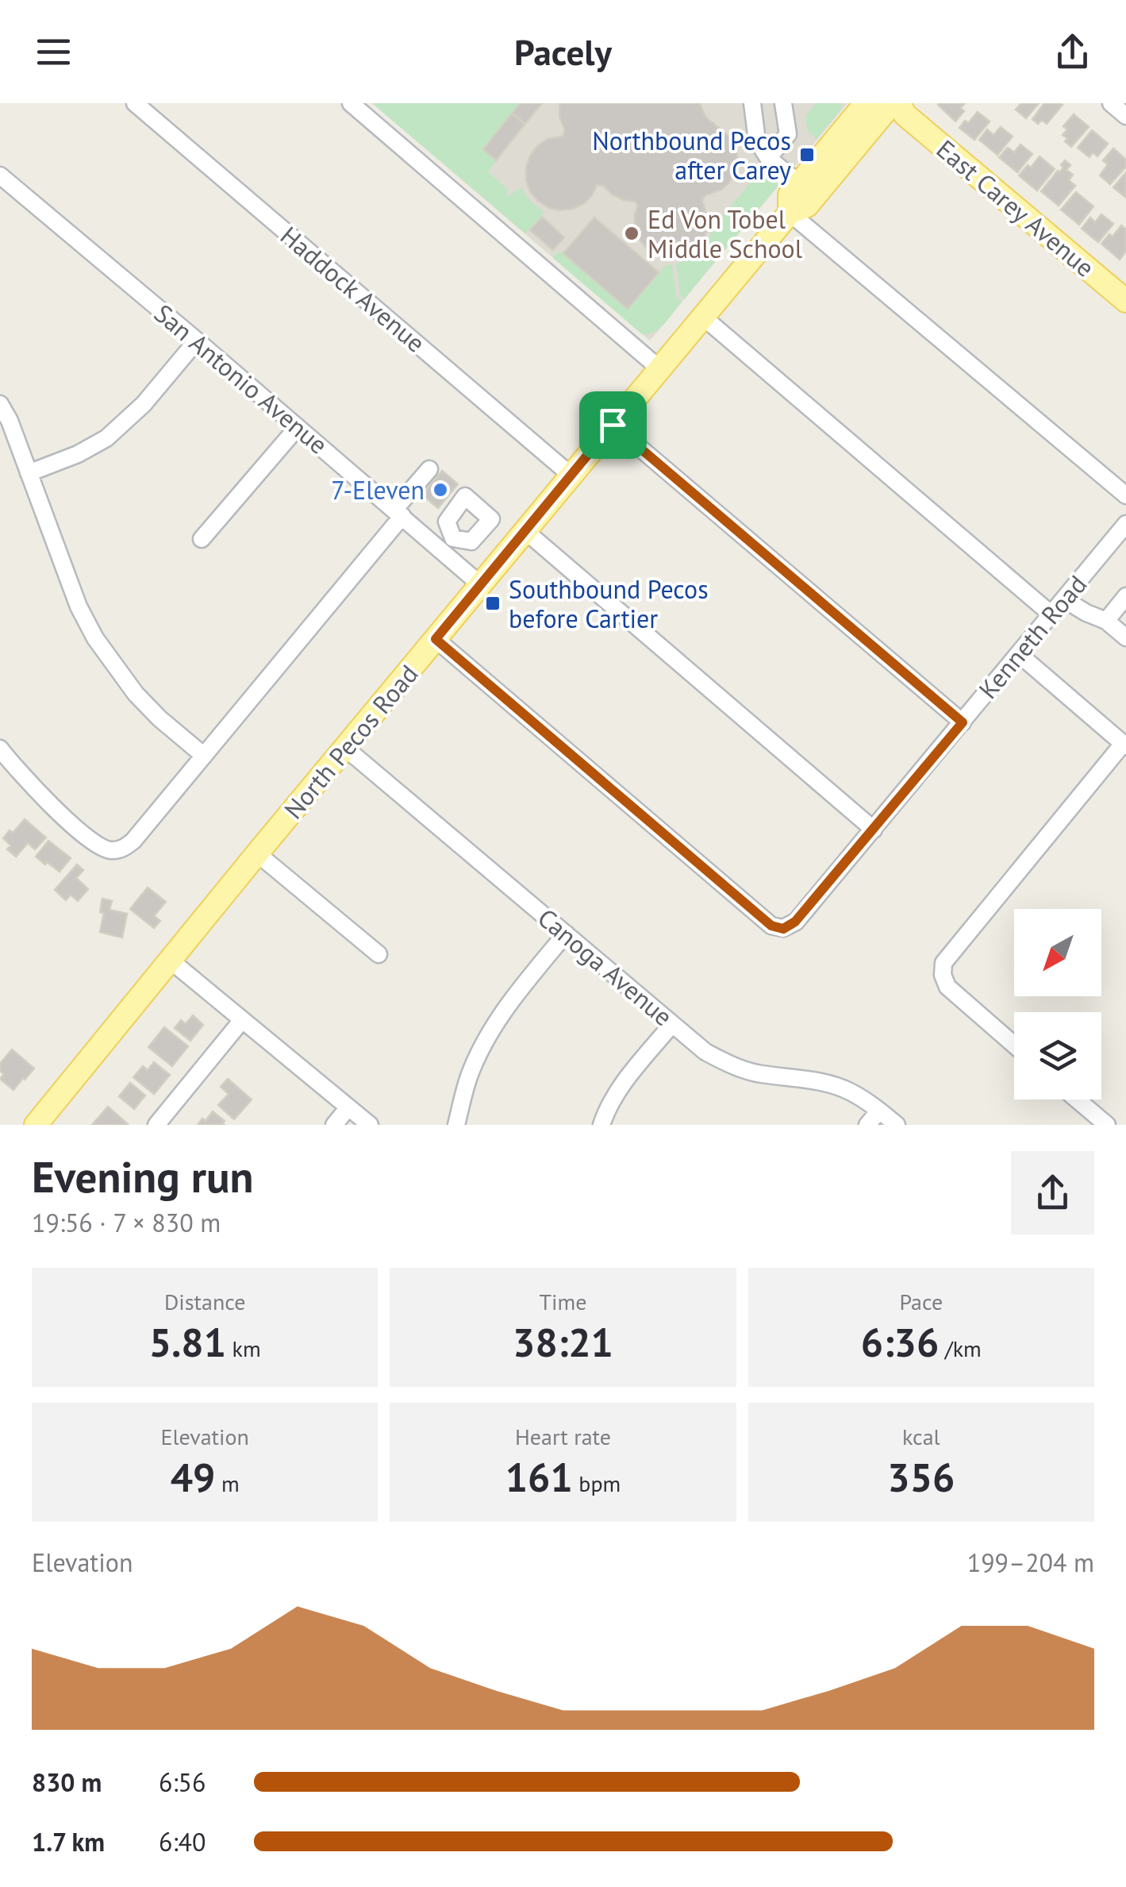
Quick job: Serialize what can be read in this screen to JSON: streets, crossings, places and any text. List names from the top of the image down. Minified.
{"streets":{"main road":["East Carey Avenue","North Pecos Road"],"street":["Haddock Avenue","San Antonio Avenue","Kenneth Road","Canoga Avenue"]},"crossings":[["East Carey Avenue","North Pecos Road"],["Haddock Avenue","North Pecos Road"],["San Antonio Avenue","North Pecos Road"],["Kenneth Road","North Pecos Road"],["North Pecos Road","Canoga Avenue"]],"places":{"transit":["Northbound Pecos after Carey","Southbound Pecos before Cartier"],"other":["Ed Von Tobel Middle School","7-Eleven"]},"north":"bottom left","page":{"header":"Pacely","heading":["Evening run","19:56 · 7 × 830 m"],"stats":[["Distance","5.81 km"],["Time","38:21"],["Pace","6:36 /km"],["Elevation","49 m"],["Heart rate","161 bpm"],["kcal","356"]],"chart":["Elevation","199–204 m"],"list":[{"name":"830 m","note":"6:56"},{"name":"1.7 km","note":"6:40"}]}}
